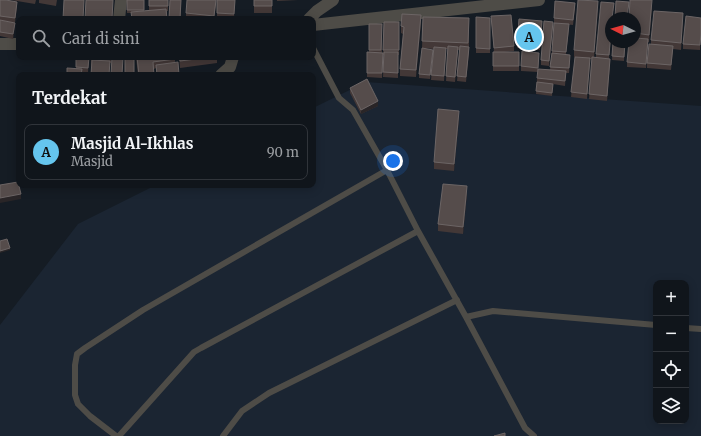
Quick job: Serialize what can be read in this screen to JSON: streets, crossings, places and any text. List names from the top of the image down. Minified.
{"north":"left","page":{"search":"Cari di sini","pins":"A","heading":"Terdekat","list":[{"mark":"A","name":"Masjid Al-Ikhlas","note":"Masjid","value":"90 m"}],"map_buttons":["+","−"]}}
